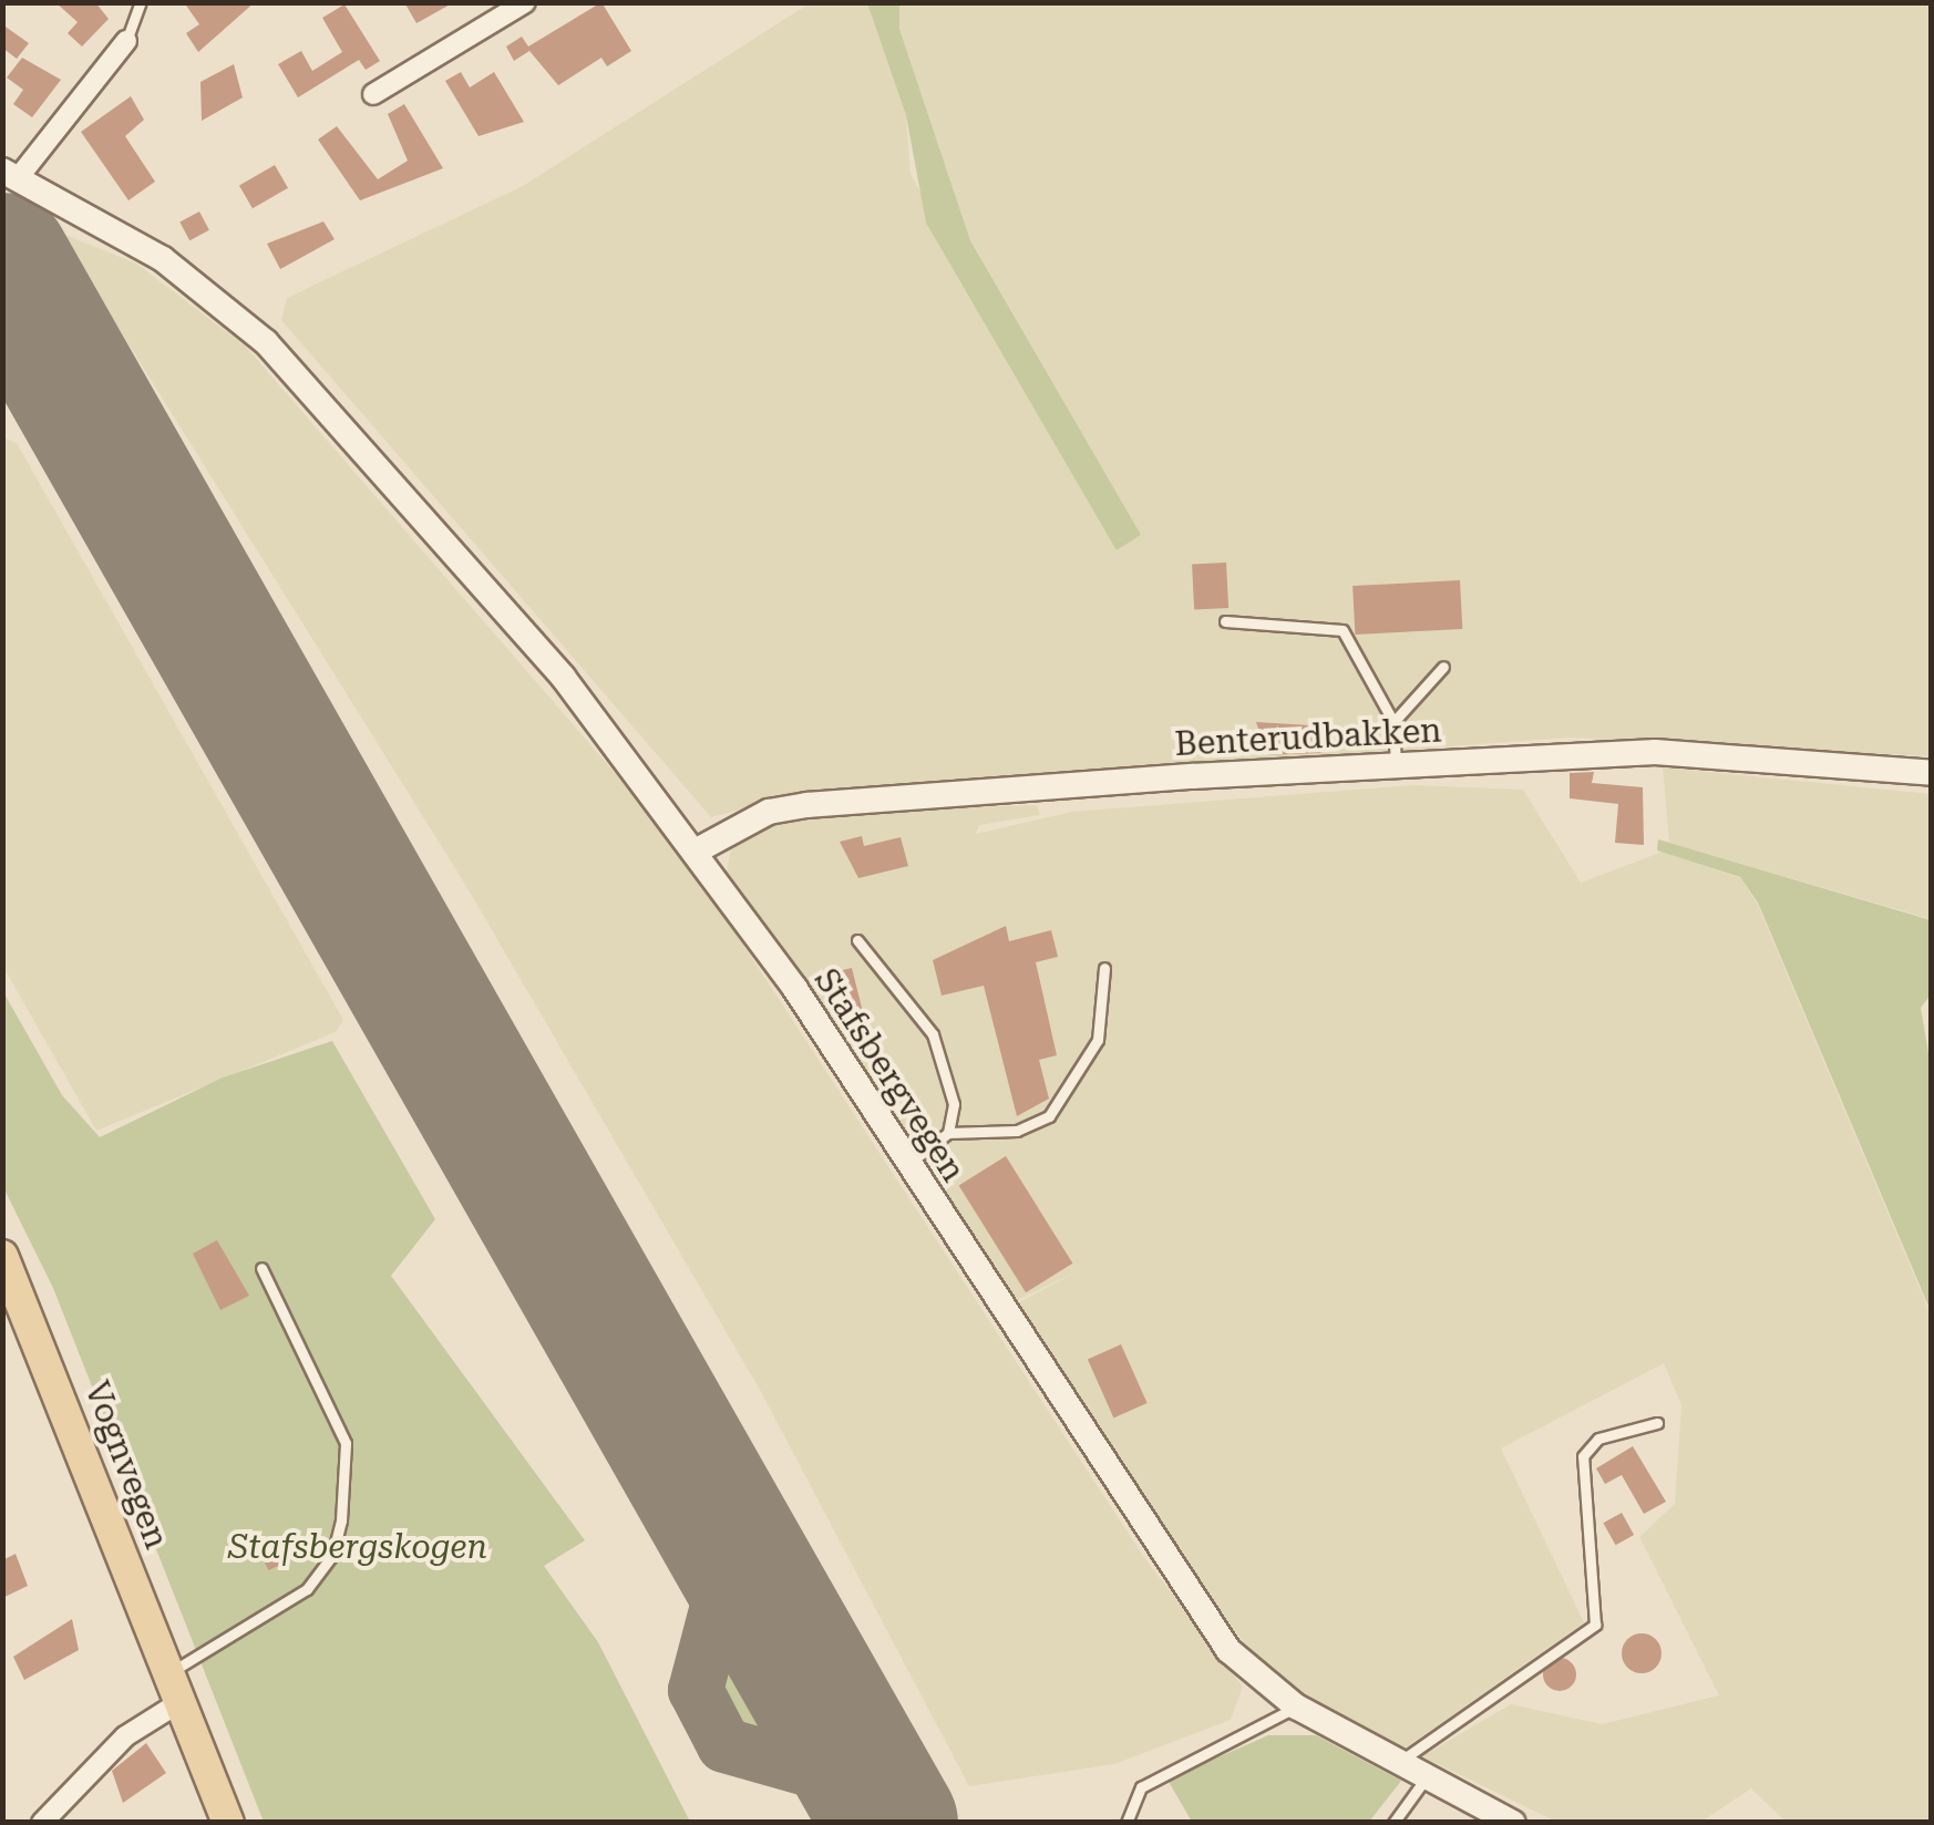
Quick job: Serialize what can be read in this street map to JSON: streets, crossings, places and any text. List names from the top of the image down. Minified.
{"streets":{"main road":["Benterudbakken","Stafsbergvegen","Vognvegen"]},"crossings":[["Benterudbakken","Stafsbergvegen"]],"parks":["Stafsbergskogen"]}
